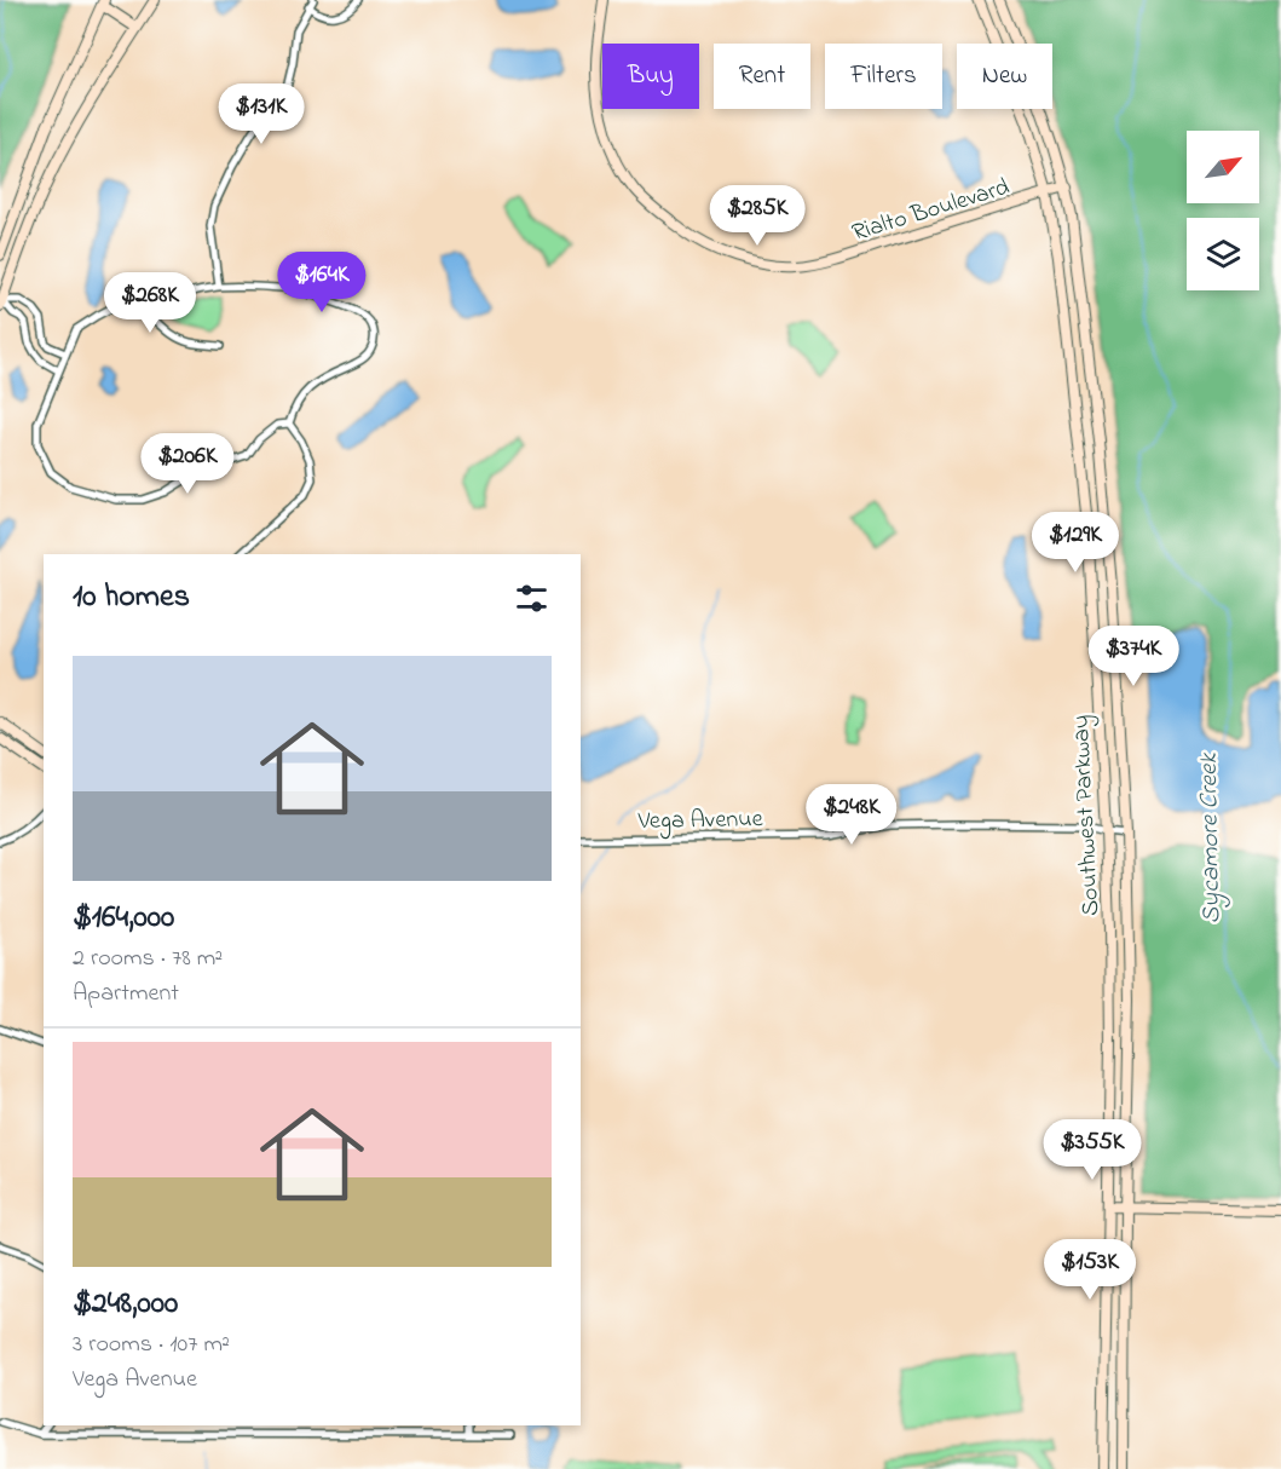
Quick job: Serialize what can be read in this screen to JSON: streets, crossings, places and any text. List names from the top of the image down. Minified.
{"streets":{"main road":["Rialto Boulevard","Southwest Parkway"],"street":["Vega Avenue"]},"crossings":[["Rialto Boulevard","Southwest Parkway"],["Southwest Parkway","Vega Avenue"]],"water":["Sycamore Creek"],"north":"top right","page":{"chip":["Buy","Rent","Filters","New"],"price":["$131K","$285K","$164K","$268K","$206K","$129K","$374K","$248K","$355K","$153K"],"heading":"10 homes","list":[{"name":"$164,000","note":"2 rooms · 78 m² · Apartment"},{"name":"$248,000","note":"3 rooms · 107 m² · Vega Avenue"}]}}
